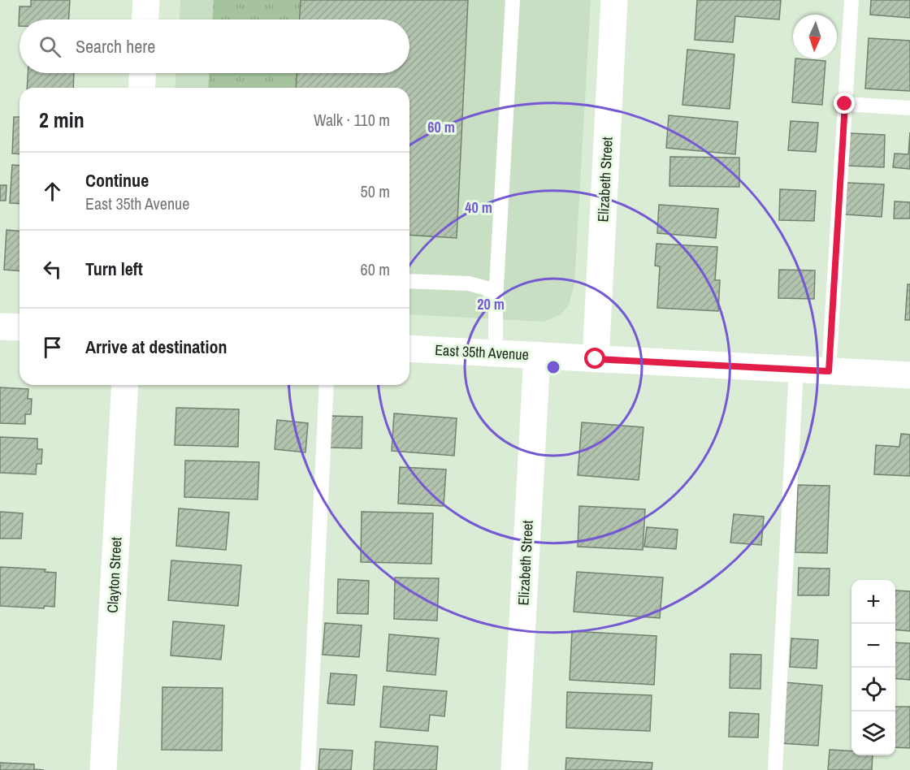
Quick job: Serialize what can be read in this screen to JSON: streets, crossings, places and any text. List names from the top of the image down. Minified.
{"streets":{"street":["Elizabeth Street","East 35th Avenue","Clayton Street"]},"crossings":[["Elizabeth Street","East 35th Avenue"]],"north":"bottom","page":{"search":"Search here","heading":["2 min","Walk · 110 m"],"list":[["Continue","East 35th Avenue","50 m"],["Turn left","60 m"],"Arrive at destination"],"map_buttons":["+","−"]},"rings":["60 m","40 m","20 m"]}
